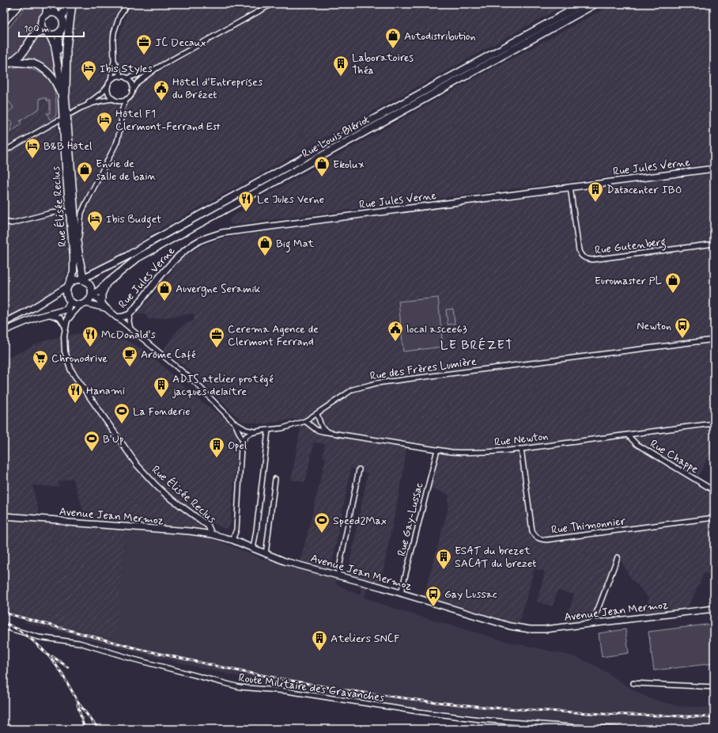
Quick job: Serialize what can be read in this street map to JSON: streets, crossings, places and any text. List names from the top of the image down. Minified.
{"streets":{"main road":["Rue Louis Blériot","Rue Jules Verne","Rue Élisée Reclus","Avenue Jean Mermoz"],"street":["Rue Gutenberg","Rue des Frères Lumière","Rue Newton","Rue Chappe","Rue Gay-Lussac","Rue Thimonnier","Route Militaire des Gravanches"]},"crossings":[["Rue Louis Blériot","Rue Élisée Reclus"],["Rue Jules Verne","Rue Gutenberg"],["Rue Élisée Reclus","Avenue Jean Mermoz"],["Rue des Frères Lumière","Rue Newton"],["Rue Newton","Rue Chappe"],["Rue Newton","Rue Gay-Lussac"],["Rue Newton","Rue Thimonnier"],["Avenue Jean Mermoz","Rue Gay-Lussac"]],"districts":["LE BRÉZET"],"places":{"shop":["Autodistribution","Ekolux","Envie de salle de bain","Big Mat","Euromaster PL","Auvergne Seramik"],"office":["JC Decaux","Cerema Agence de Clermont Ferrand"],"building":["Laboratoires Théa","Datacenter IBO","ADIS atelier protégé jacques delaitre","Opel","ESAT du brezet SACAT du brezet","Ateliers SNCF"],"hotel":["Ibis Styles","Hôtel F1 Clermont-Ferrand Est","B&B Hôtel","Ibis Budget"],"public building":["Hôtel d'Entreprises du Brézet","local ascee63"],"restaurant":["Le Jules Verne","McDonald's","Hanami"],"bus stop":["Newton","Gay Lussac"],"cafe":["Arôme Café"],"supermarket":["Chronodrive"],"sports":["La Fonderie","B'Up","Speed2Max"]},"scale_bar":"100 m"}
